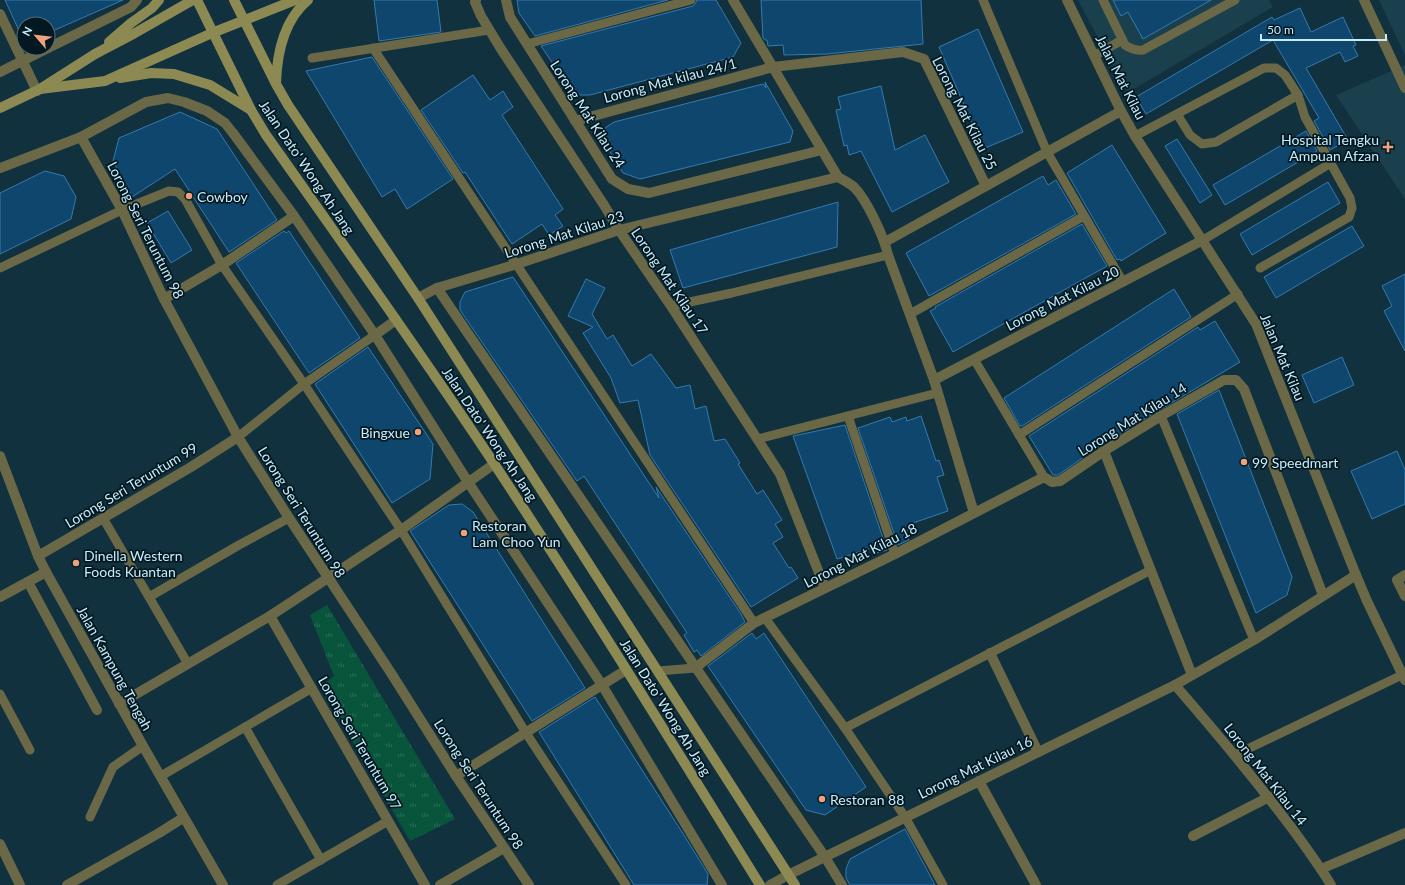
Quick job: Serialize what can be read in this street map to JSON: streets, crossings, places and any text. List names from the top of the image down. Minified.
{"streets":{"main road":["Jalan Dato' Wong Ah Jang"],"street":["Jalan Mat Kilau","Lorong Mat kilau 24/1","Lorong Mat Kilau 25","Lorong Mat Kilau 24","Lorong Seri Teruntum 98","Lorong Mat Kilau 23","Lorong Mat Kilau 17","Lorong Mat Kilau 20","Lorong Mat Kilau 14","Lorong Seri Teruntum 99","Lorong Mat Kilau 18","Jalan Kampung Tengah","Lorong Seri Teruntum 97","Lorong Mat Kilau 16"]},"crossings":[["Jalan Mat Kilau","Lorong Mat Kilau 20"],["Jalan Mat Kilau","Lorong Mat Kilau 16"],["Lorong Mat kilau 24/1","Lorong Mat Kilau 25"],["Lorong Mat kilau 24/1","Lorong Mat Kilau 24"],["Jalan Dato' Wong Ah Jang","Lorong Mat Kilau 23"],["Jalan Dato' Wong Ah Jang","Lorong Mat Kilau 16"],["Lorong Seri Teruntum 98","Lorong Seri Teruntum 99"],["Lorong Mat Kilau 23","Lorong Mat Kilau 17"],["Lorong Mat Kilau 17","Lorong Mat Kilau 18"],["Lorong Mat Kilau 14","Lorong Mat Kilau 18"],["Lorong Mat Kilau 14","Lorong Mat Kilau 16"],["Lorong Seri Teruntum 99","Jalan Kampung Tengah"]],"places":{"health":["Hospital Tengku Ampuan Afzan"],"other":["Cowboy","Bingxue","99 Speedmart","Restoran Lam Choo Yun","Dinella Western Foods Kuantan","Restoran 88"]},"scale_bar":"50 m","north":"top left"}
